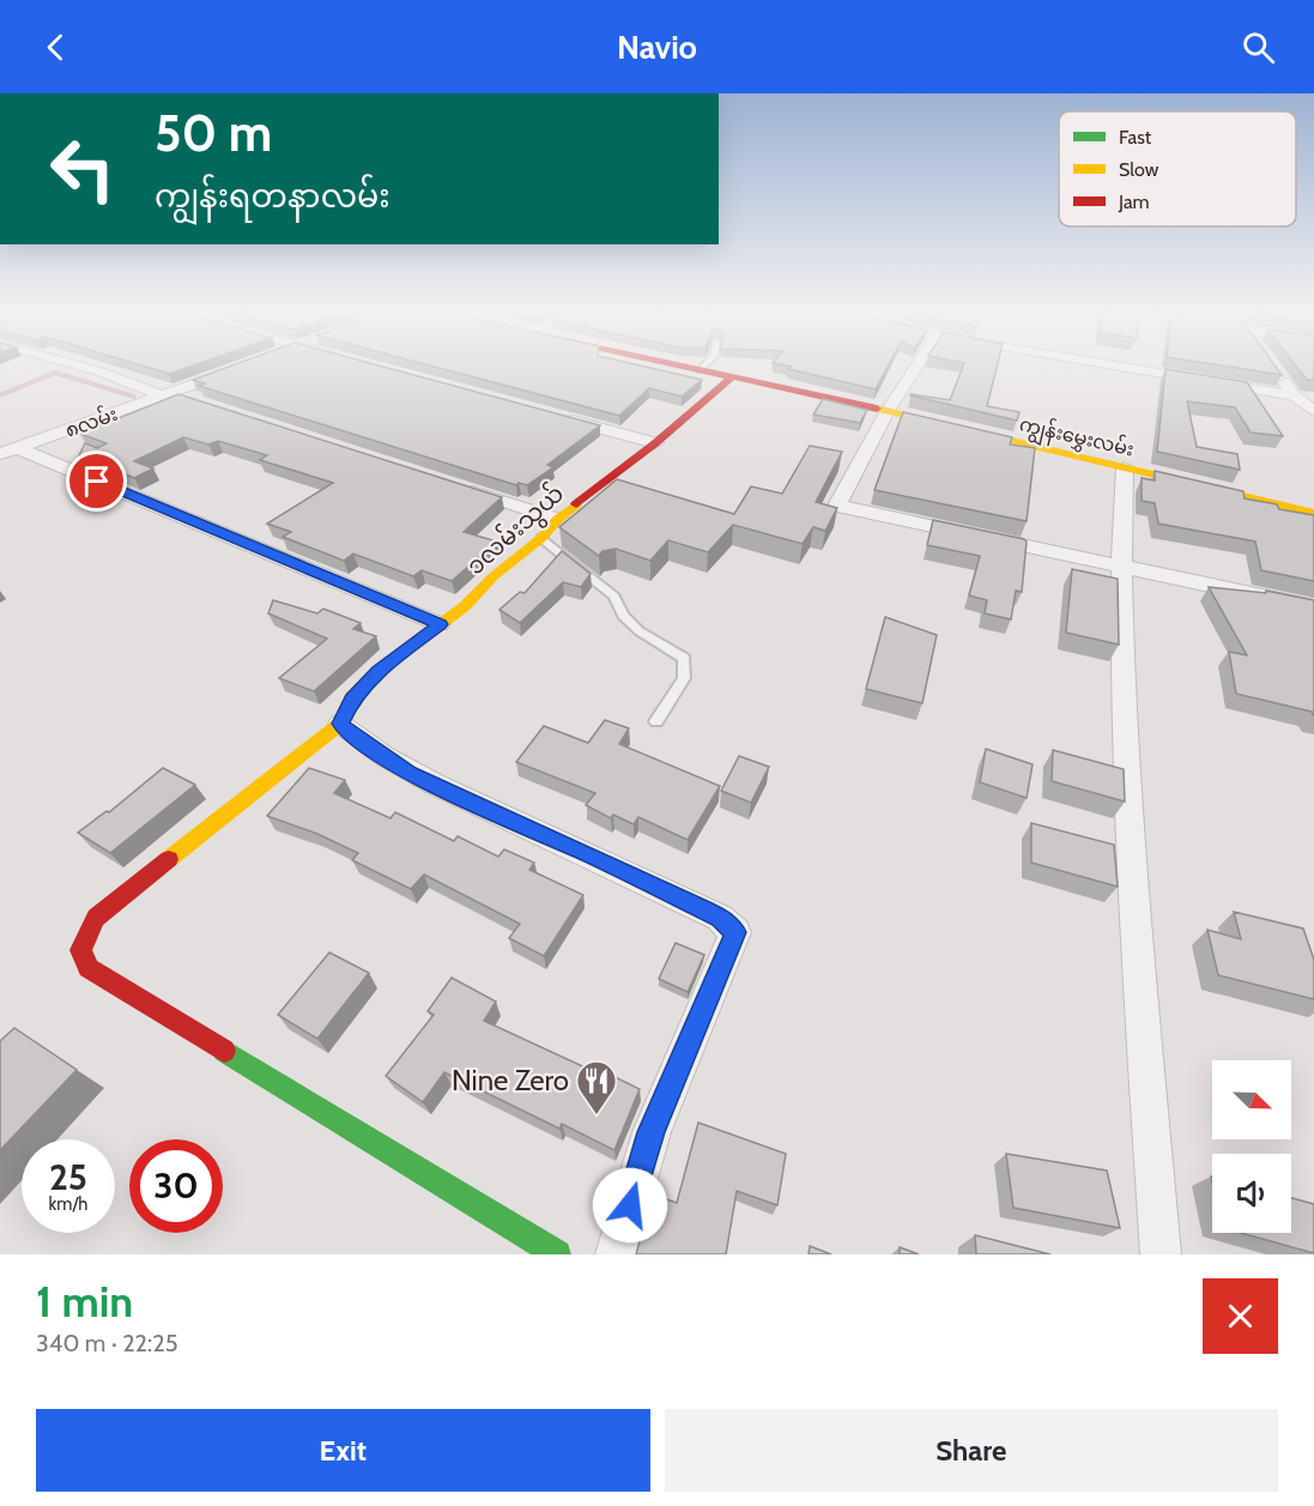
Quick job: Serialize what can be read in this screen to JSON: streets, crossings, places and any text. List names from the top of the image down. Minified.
{"streets":{"street":["၈လမ်း","ကျွန်းမွှေးလမ်း","၁လမ်းသွယ်"]},"crossings":[["ကျွန်းမွှေးလမ်း","၁လမ်းသွယ်"]],"places":{"restaurant":["Nine Zero"]},"legend":["Fast","Slow","Jam"],"north":"bottom right","page":{"header":"Navio","turn":["50 m","ကျွန်းရတနာလမ်း"],"speed":"25 km/h","limit":"30","heading":["1 min","340 m · 22:25"],"buttons":["Exit","Share"]}}
